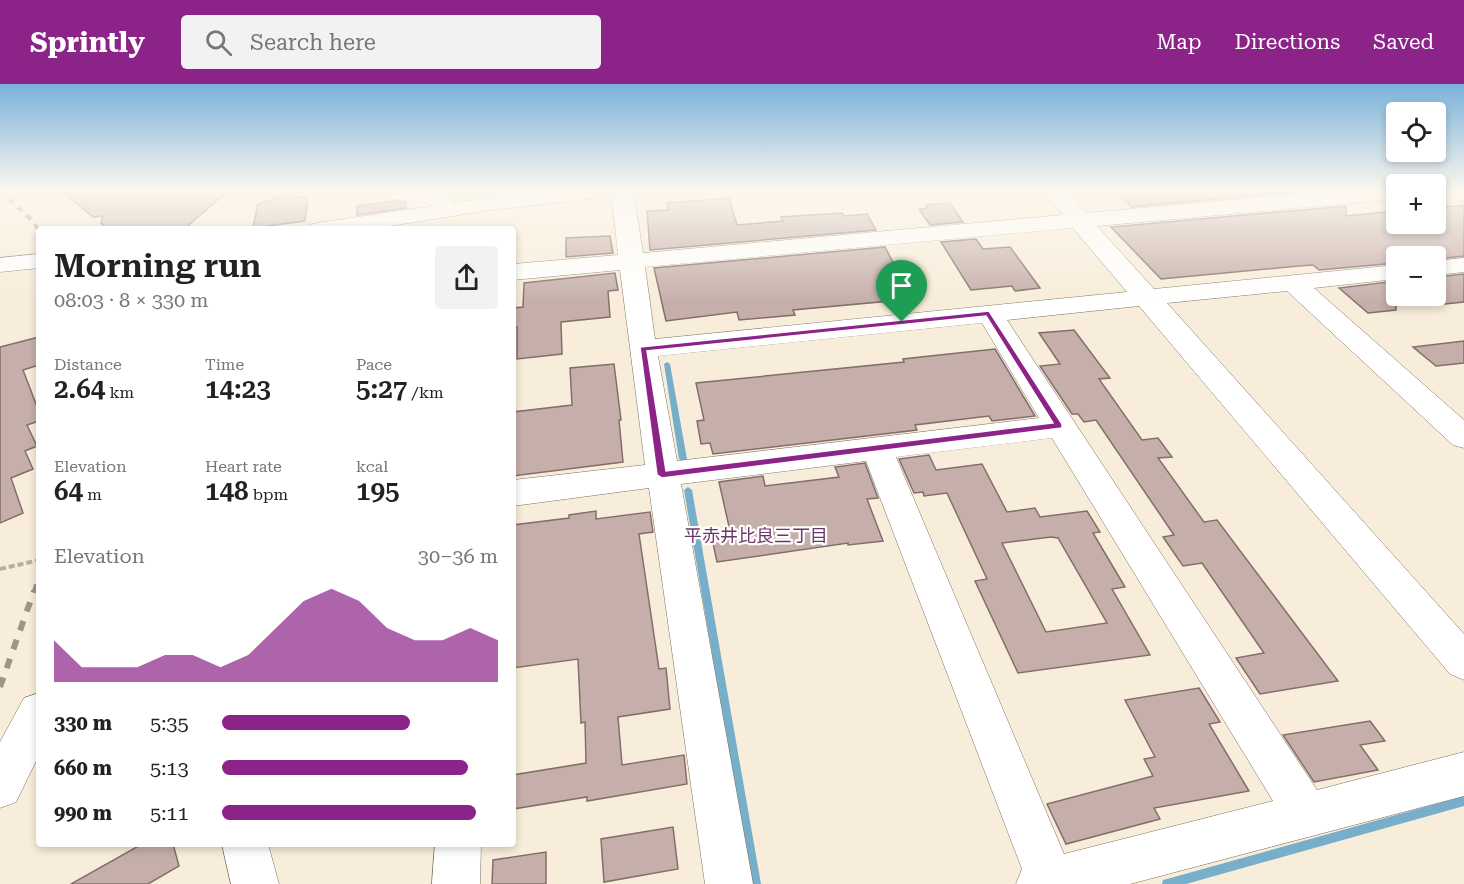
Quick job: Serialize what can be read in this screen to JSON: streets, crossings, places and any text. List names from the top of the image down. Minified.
{"districts":["平赤井比良三丁目"],"page":{"header":"Sprintly","search":"Search here","nav":["Map","Directions","Saved"],"map_buttons":["+","−"],"heading":["Morning run","08:03 · 8 × 330 m"],"stats":[["Distance","2.64 km"],["Time","14:23"],["Pace","5:27 /km"],["Elevation","64 m"],["Heart rate","148 bpm"],["kcal","195"]],"chart":["Elevation","30–36 m"],"list":[{"name":"330 m","note":"5:35"},{"name":"660 m","note":"5:13"},{"name":"990 m","note":"5:11"}]}}
